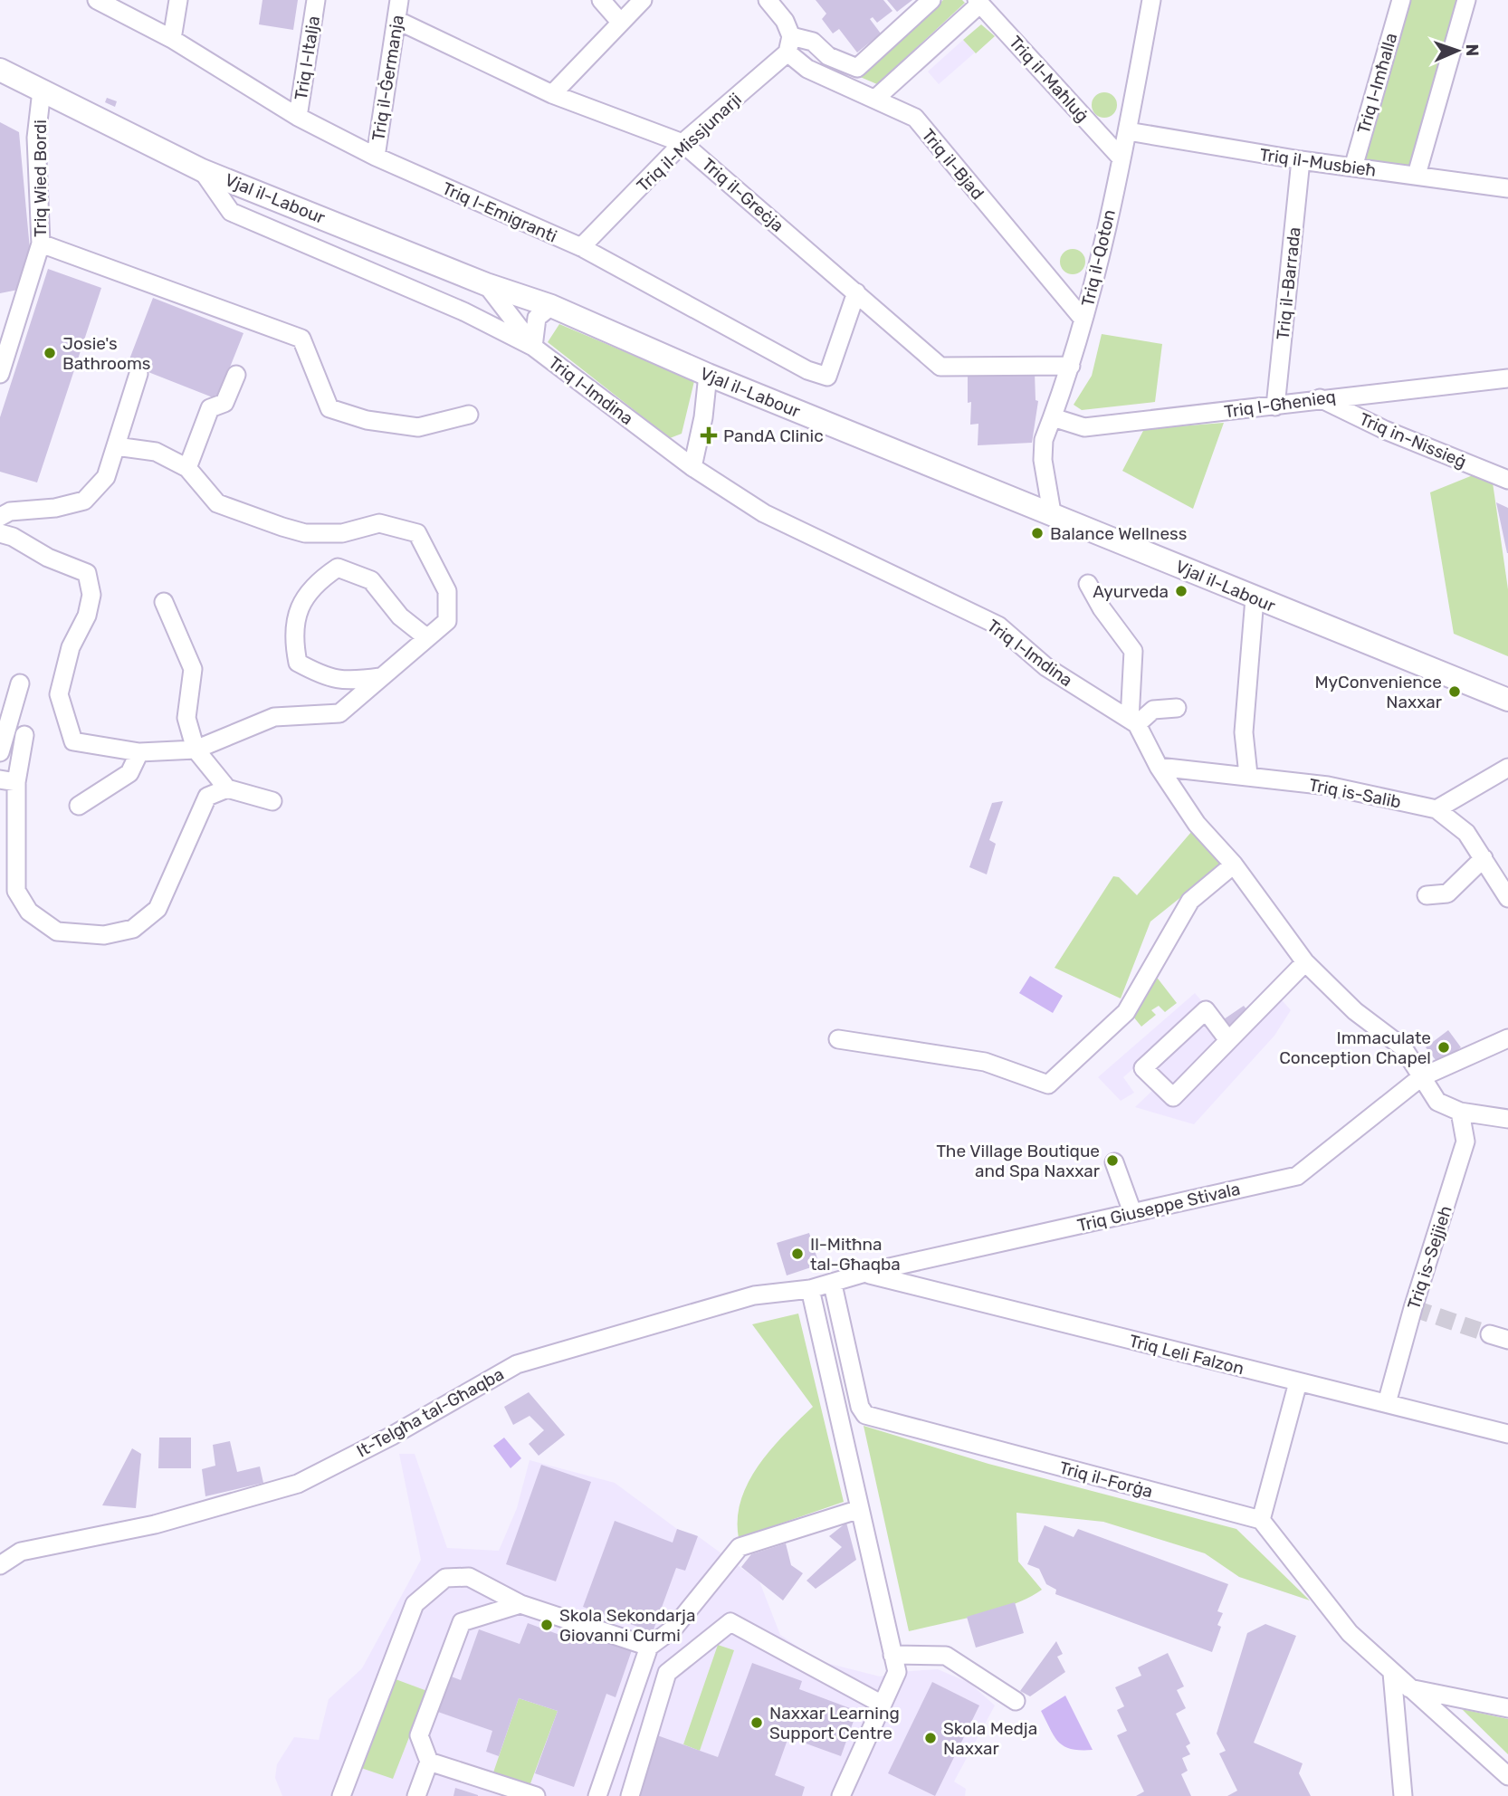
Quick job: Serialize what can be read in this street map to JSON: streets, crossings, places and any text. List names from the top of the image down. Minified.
{"streets":{"main road":["Vjal il-Labour"],"street":["Triq l-Italja","Triq il-Ġermanja","Triq il-Maħluġ","Triq l-Imħalla","Triq il-Missjunarji","Triq il-Musbieħ","Triq il-Bjad","Triq Wied Bordi","Triq il-Greċja","Triq l-Emigranti","Triq il-Qoton","Triq il-Barrada","Triq l-Imdina","Triq l-Għenieq","Triq in-Nissieġ","Triq is-Salib","Triq Giuseppe Stivala","Triq is-Sejjieh","Triq Leli Falzon","It-Telgħa tal-Għaqba","Triq il-Forġa"]},"crossings":[["Triq l-Italja","Triq l-Emigranti"],["Triq il-Ġermanja","Triq il-Greċja"],["Triq il-Ġermanja","Triq l-Emigranti"],["Triq il-Maħluġ","Triq il-Qoton"],["Triq l-Imħalla","Triq il-Musbieħ"],["Triq il-Missjunarji","Triq il-Bjad"],["Triq il-Missjunarji","Triq il-Greċja"],["Triq il-Missjunarji","Triq l-Emigranti"],["Triq il-Musbieħ","Triq il-Qoton"],["Triq il-Musbieħ","Triq il-Barrada"],["Triq il-Bjad","Triq il-Qoton"],["Triq Wied Bordi","Vjal il-Labour"],["Triq il-Greċja","Triq l-Emigranti"],["Triq il-Greċja","Triq il-Qoton"],["Vjal il-Labour","Triq il-Qoton"],["Vjal il-Labour","Triq l-Imdina"],["Triq il-Qoton","Triq l-Għenieq"],["Triq il-Barrada","Triq l-Għenieq"],["Triq l-Għenieq","Triq in-Nissieġ"],["Triq Giuseppe Stivala","Triq Leli Falzon"],["Triq Giuseppe Stivala","It-Telgħa tal-Għaqba"],["Triq is-Sejjieh","Triq Leli Falzon"],["Triq Leli Falzon","It-Telgħa tal-Għaqba"]],"places":{"other":["Josie's Bathrooms","Balance Wellness","Ayurveda","MyConvenience Naxxar","Immaculate Conception Chapel","The Village Boutique and Spa Naxxar","Il-Mitħna tal-Għaqba","Skola Sekondarja Giovanni Curmi","Naxxar Learning Support Centre","Skola Medja Naxxar"],"health":["PandA Clinic"]},"north":"right"}
